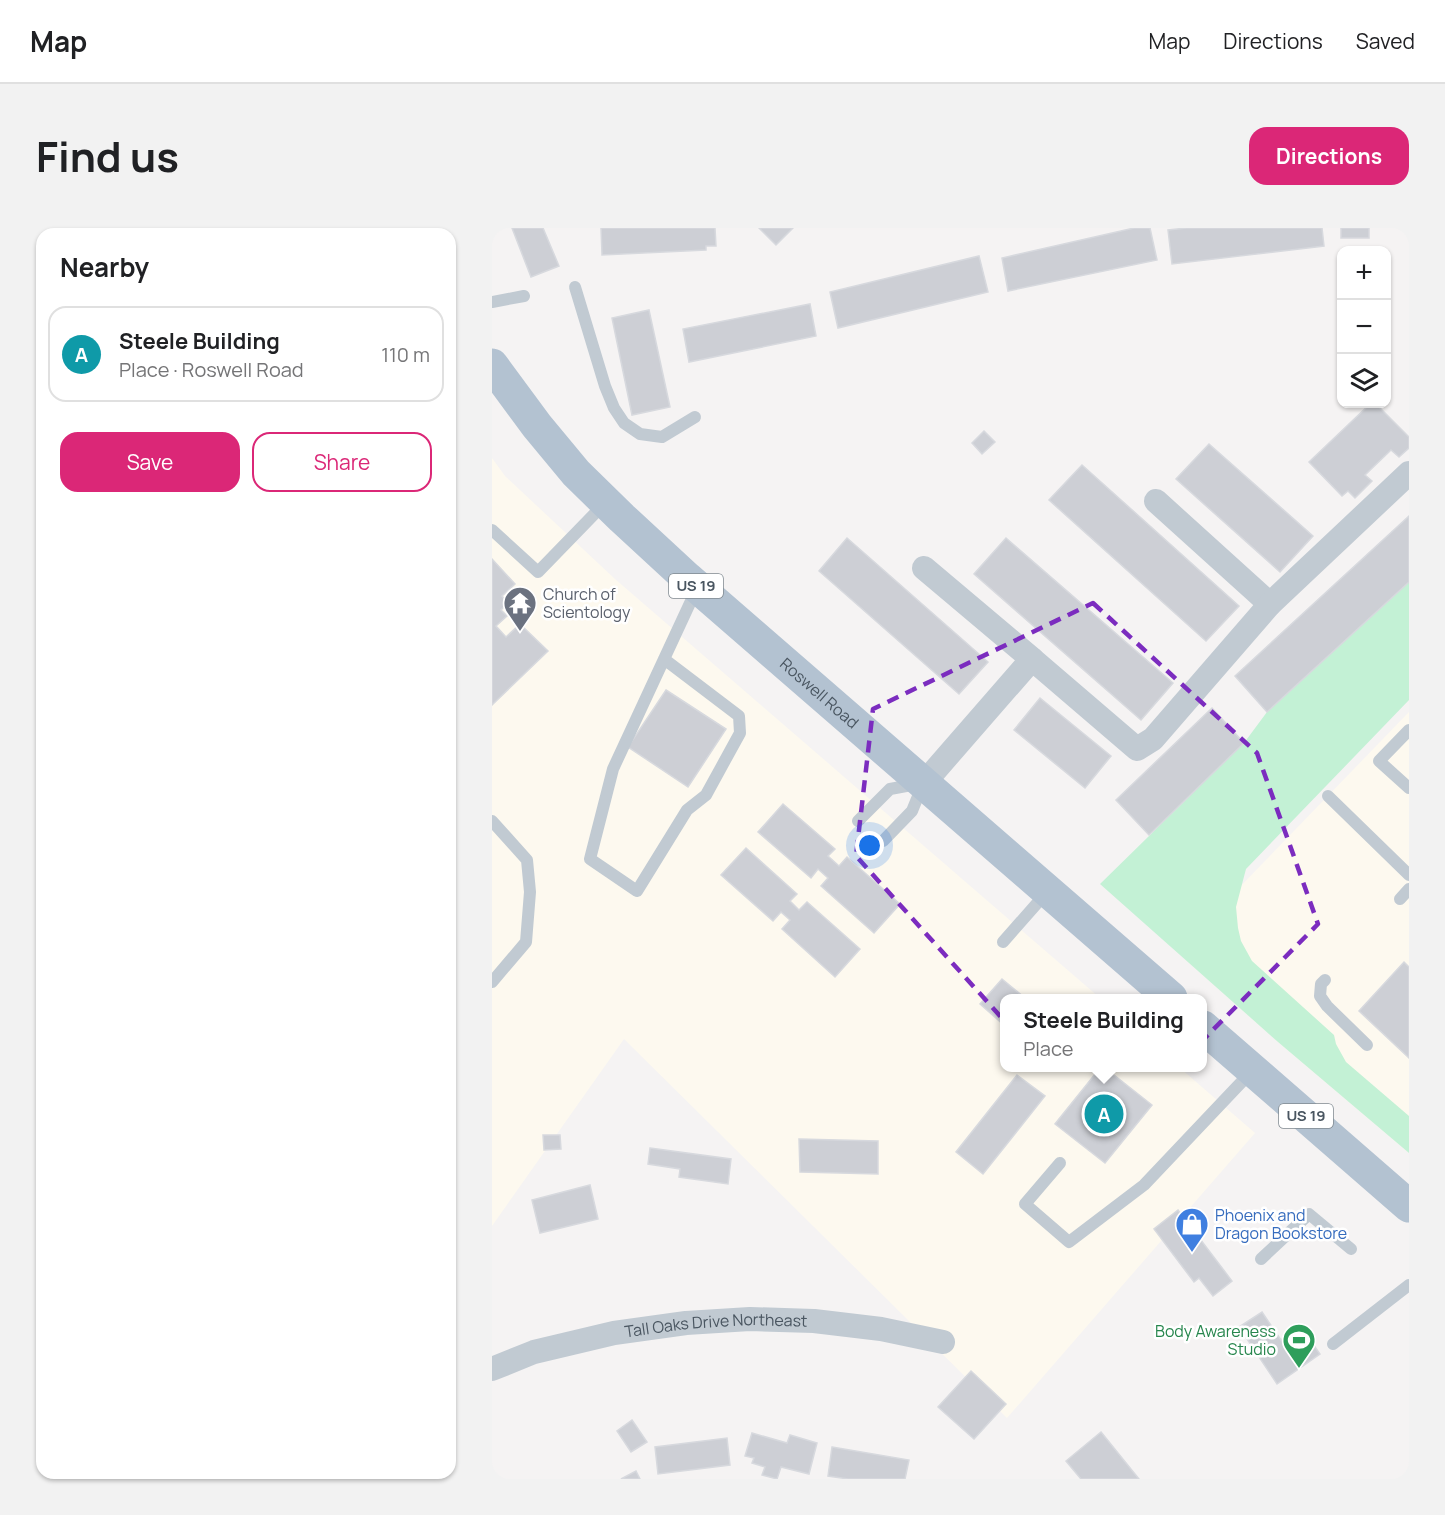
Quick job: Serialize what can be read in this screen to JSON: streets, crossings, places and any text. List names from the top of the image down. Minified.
{"streets":{"main road":["US 19","Roswell Road"],"street":["Tall Oaks Drive Northeast"]},"places":{"temple":["Church of Scientology"],"shop":["Phoenix and Dragon Bookstore"],"sports":["Body Awareness Studio"]},"page":{"header":"Map","nav":["Map","Directions","Saved"],"title":"Find us","buttons":["Directions",["Save","Share"]],"heading":"Nearby","map_buttons":["+","−"],"list":[{"mark":"A","name":"Steele Building","note":"Place · Roswell Road","value":"110 m"}],"popup":["Steele Building","Place"],"pins":"A"}}
